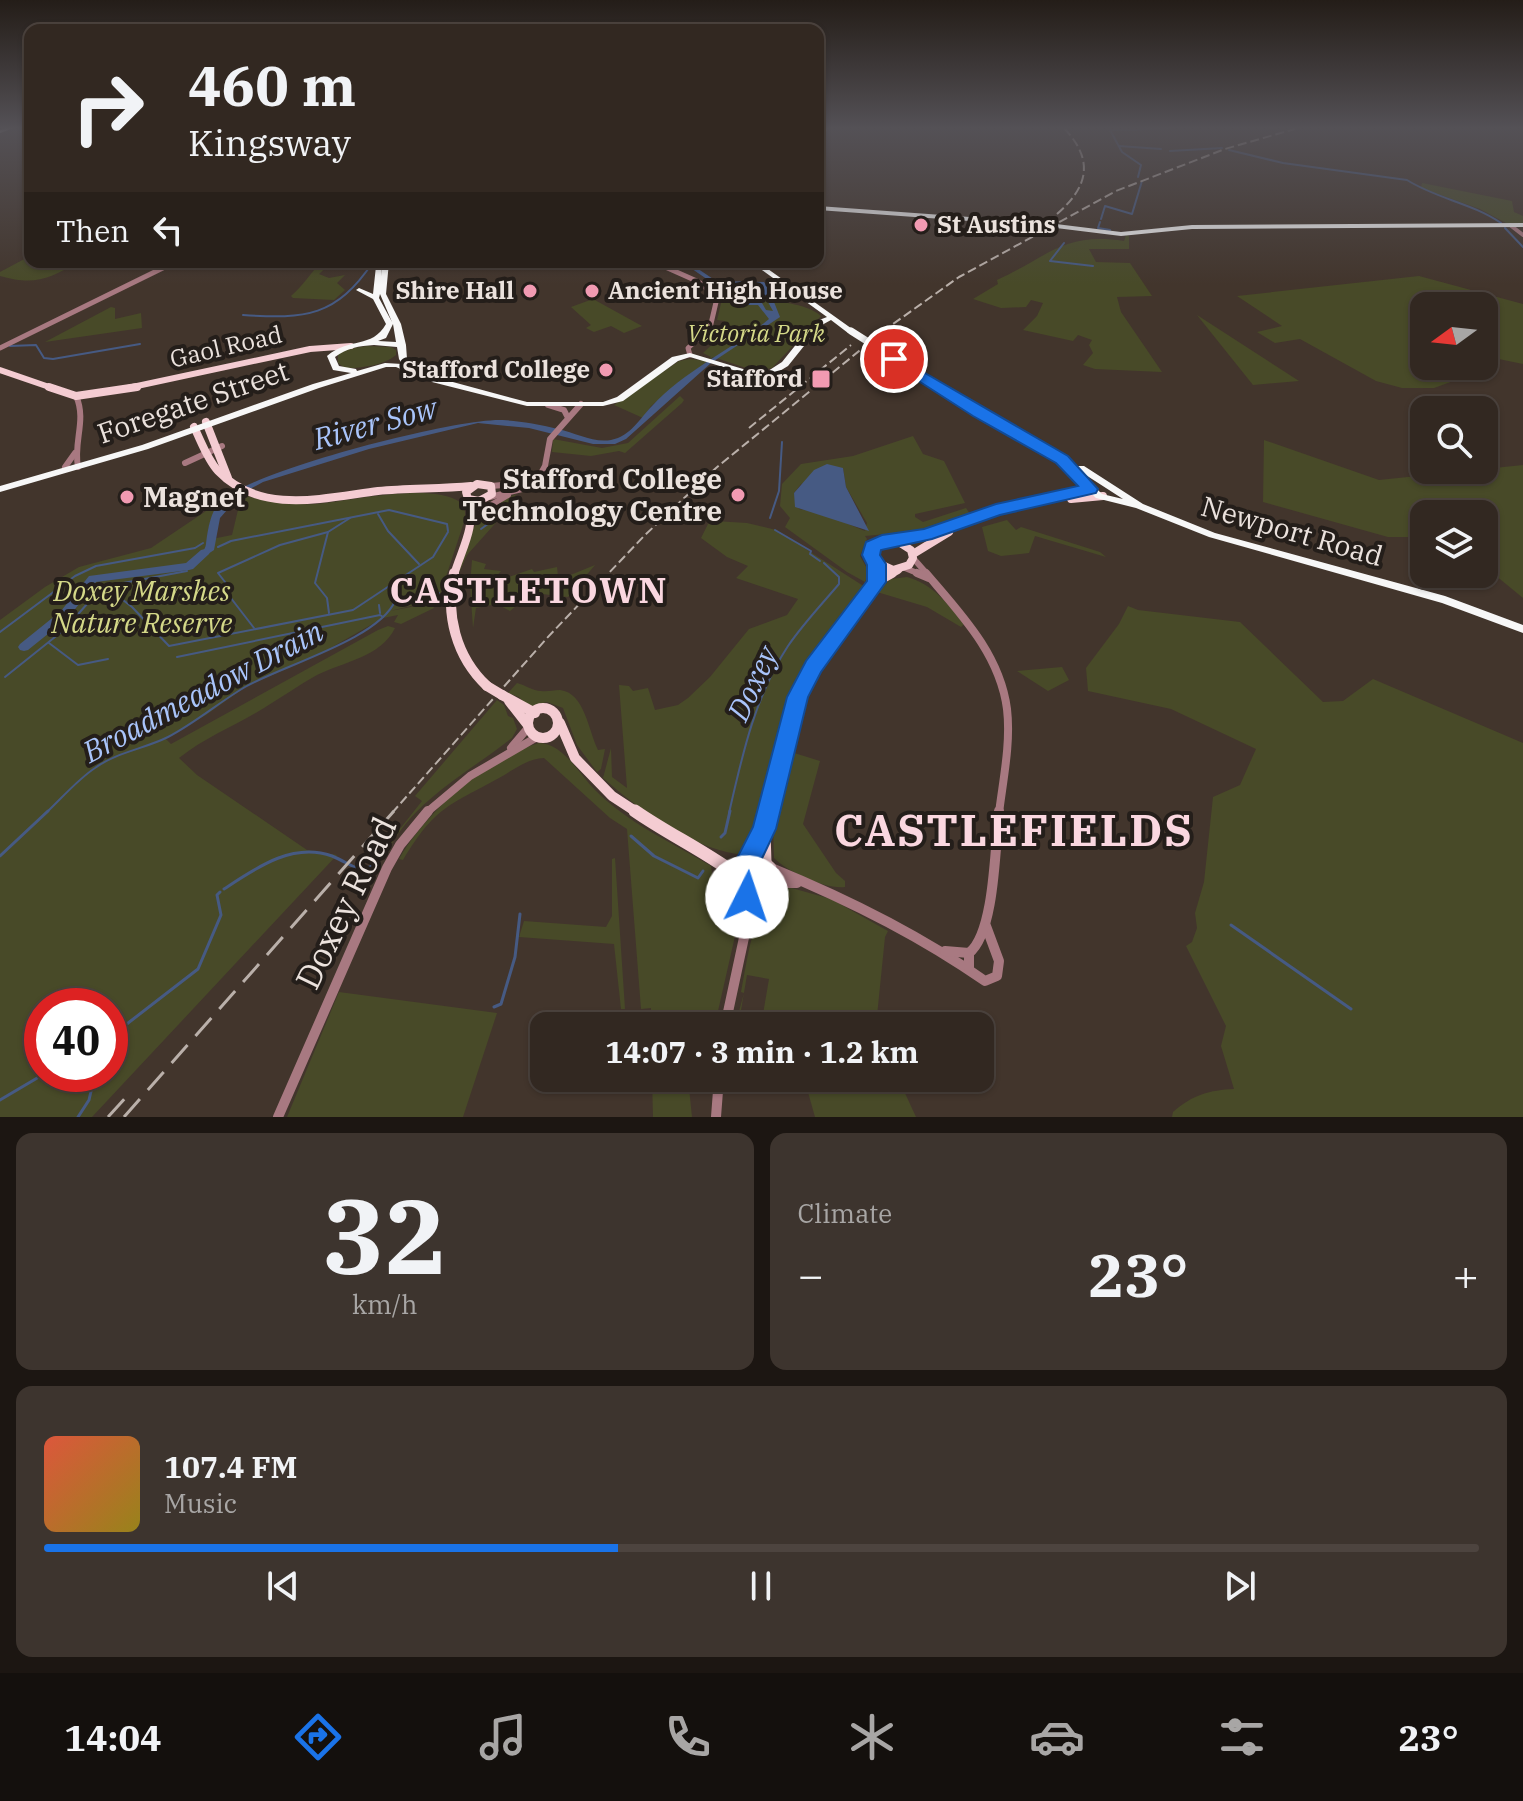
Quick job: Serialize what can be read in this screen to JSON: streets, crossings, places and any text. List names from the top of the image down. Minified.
{"streets":{"highway":["Foregate Street","Newport Road"],"main road":["Gaol Road"],"street":["Doxey Road"]},"crossings":[["Gaol Road","Foregate Street"]],"districts":["CASTLETOWN","CASTLEFIELDS"],"water":["River Sow","Doxey","Broadmeadow Drain"],"parks":["Victoria Park","Doxey Marshes Nature Reserve"],"places":{"other":["St Austins","Shire Hall","Ancient High House","Stafford College","Stafford College Technology Centre","Magnet"],"transit":["Stafford"]},"north":"left","page":{"turn":["460 m","Kingsway"],"then":"Then","limit":"40","trip":"14:07 · 3 min · 1.2 km","tile":[["32","km/h"],"Climate"],"heat":["−","23°","+"],"song":["107.4 FM","Music"],"tabs":["14:04","23°"]}}
